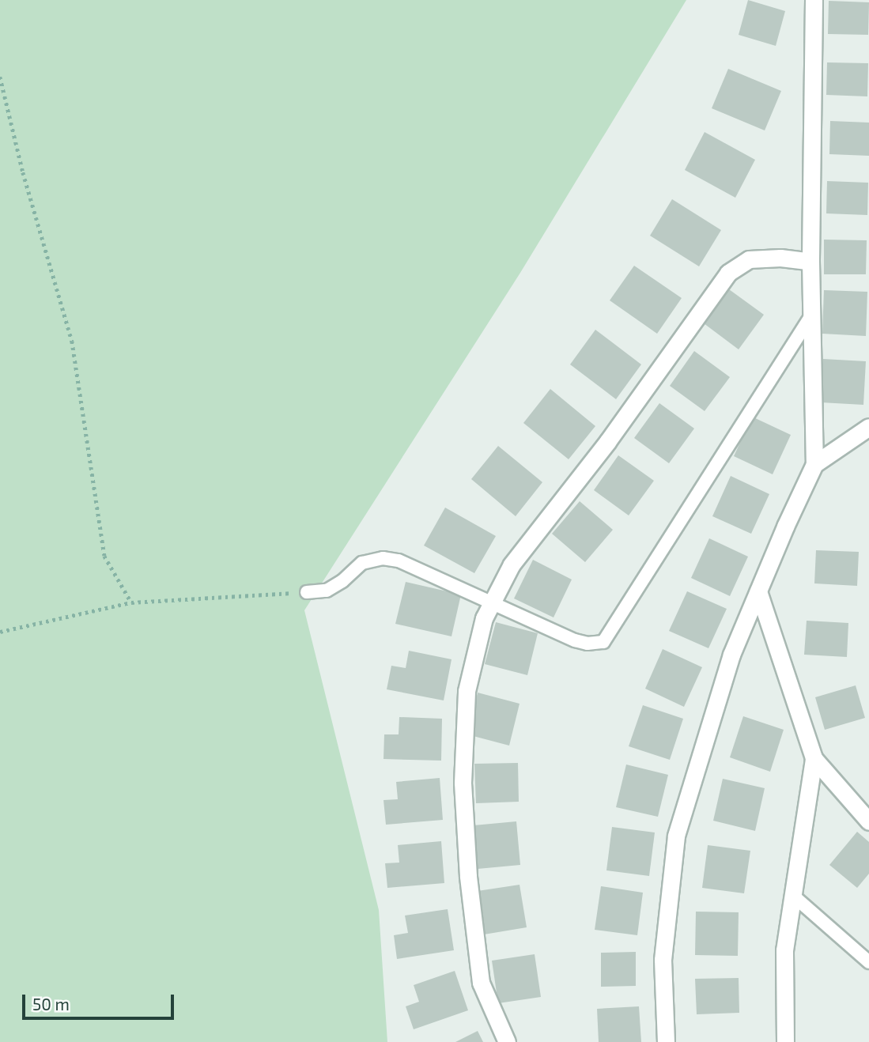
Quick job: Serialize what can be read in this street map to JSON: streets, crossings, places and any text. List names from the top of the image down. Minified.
{"scale_bar":"50 m"}
